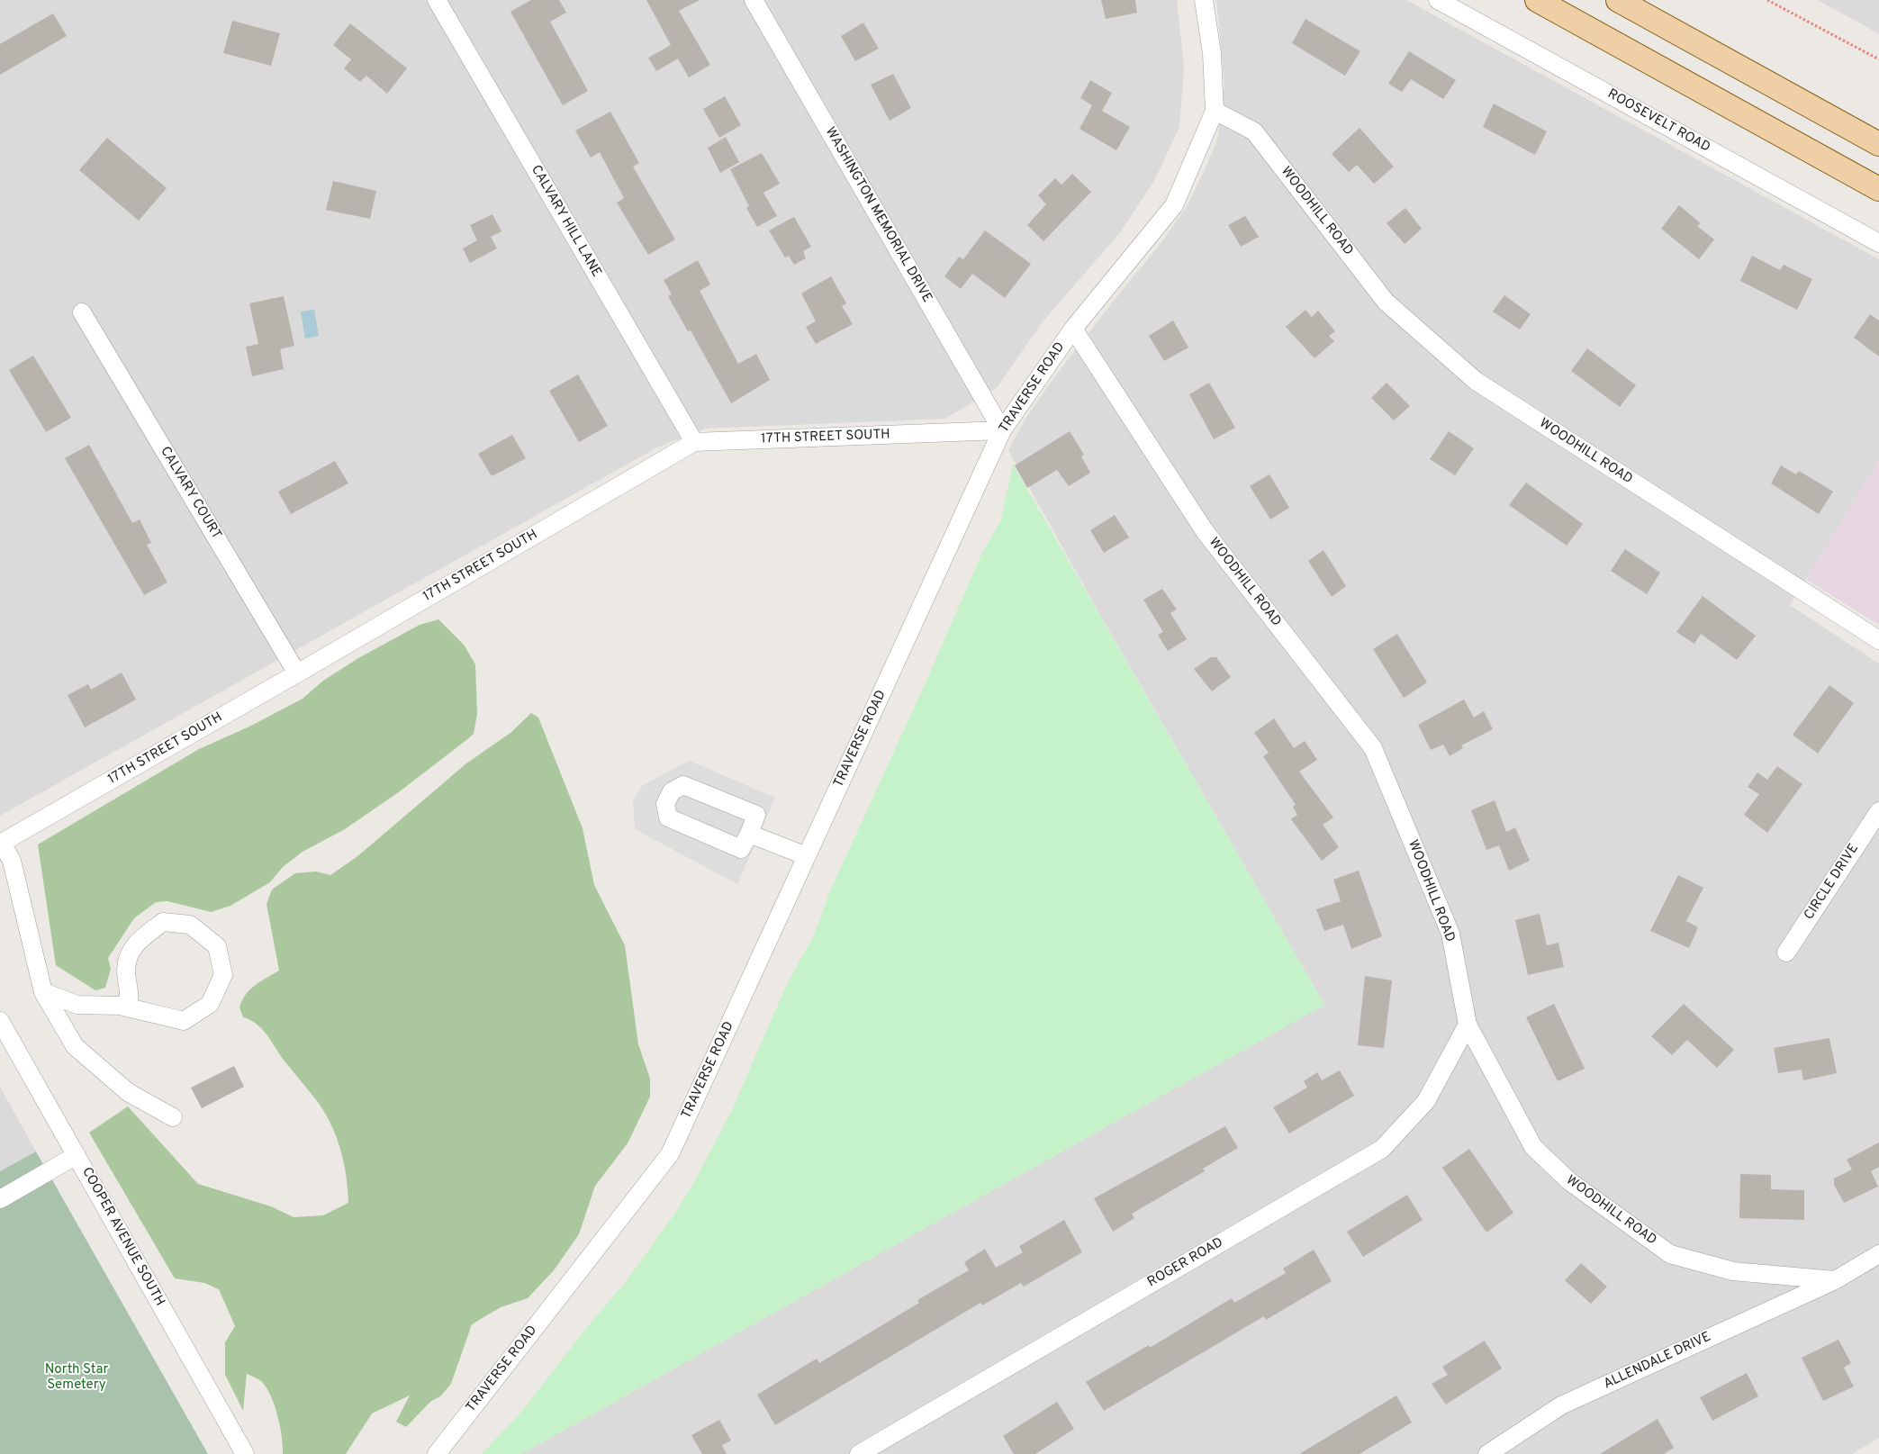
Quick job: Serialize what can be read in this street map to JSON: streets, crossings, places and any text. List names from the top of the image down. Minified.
{"streets":{"street":["ROOSEVELT ROAD","WOODHILL ROAD","WASHINGTON MEMORIAL DRIVE","CALVARY HILL LANE","TRAVERSE ROAD","17TH STREET SOUTH","CALVARY COURT","CIRCLE DRIVE","COOPER AVENUE SOUTH","ROGER ROAD","ALLENDALE DRIVE"]},"crossings":[["WOODHILL ROAD","TRAVERSE ROAD"],["WOODHILL ROAD","ROGER ROAD"],["WOODHILL ROAD","ALLENDALE DRIVE"],["WASHINGTON MEMORIAL DRIVE","TRAVERSE ROAD"],["WASHINGTON MEMORIAL DRIVE","17TH STREET SOUTH"],["CALVARY HILL LANE","17TH STREET SOUTH"],["TRAVERSE ROAD","17TH STREET SOUTH"],["17TH STREET SOUTH","CALVARY COURT"]],"parks":["North Star Semetery"]}
